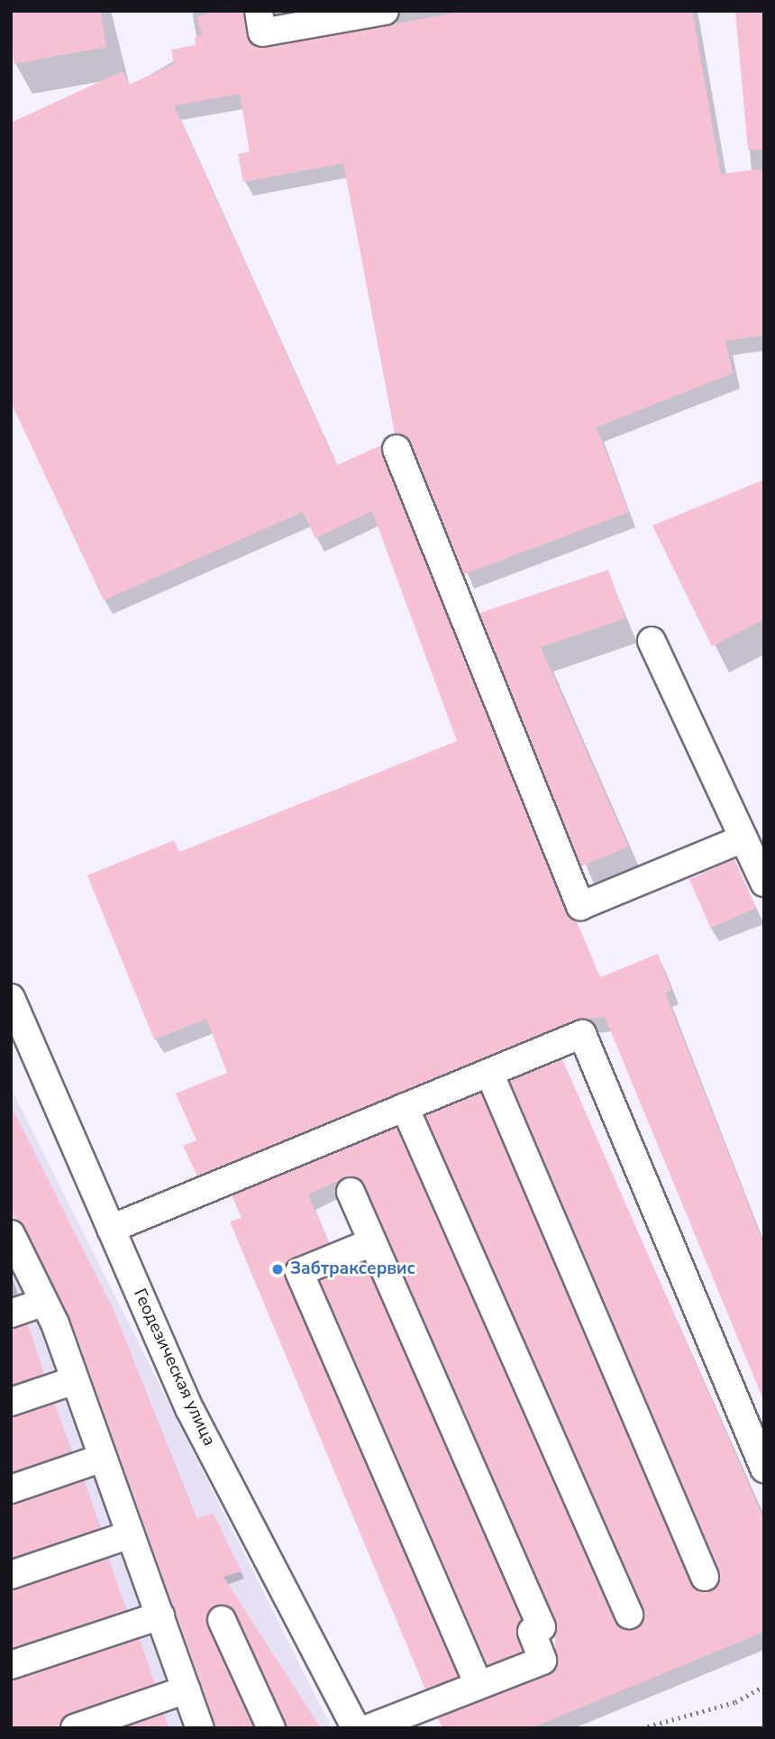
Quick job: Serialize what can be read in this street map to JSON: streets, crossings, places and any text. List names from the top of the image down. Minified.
{"streets":{"street":["Геодезическая улица"]},"places":["Забтраксервис"]}
